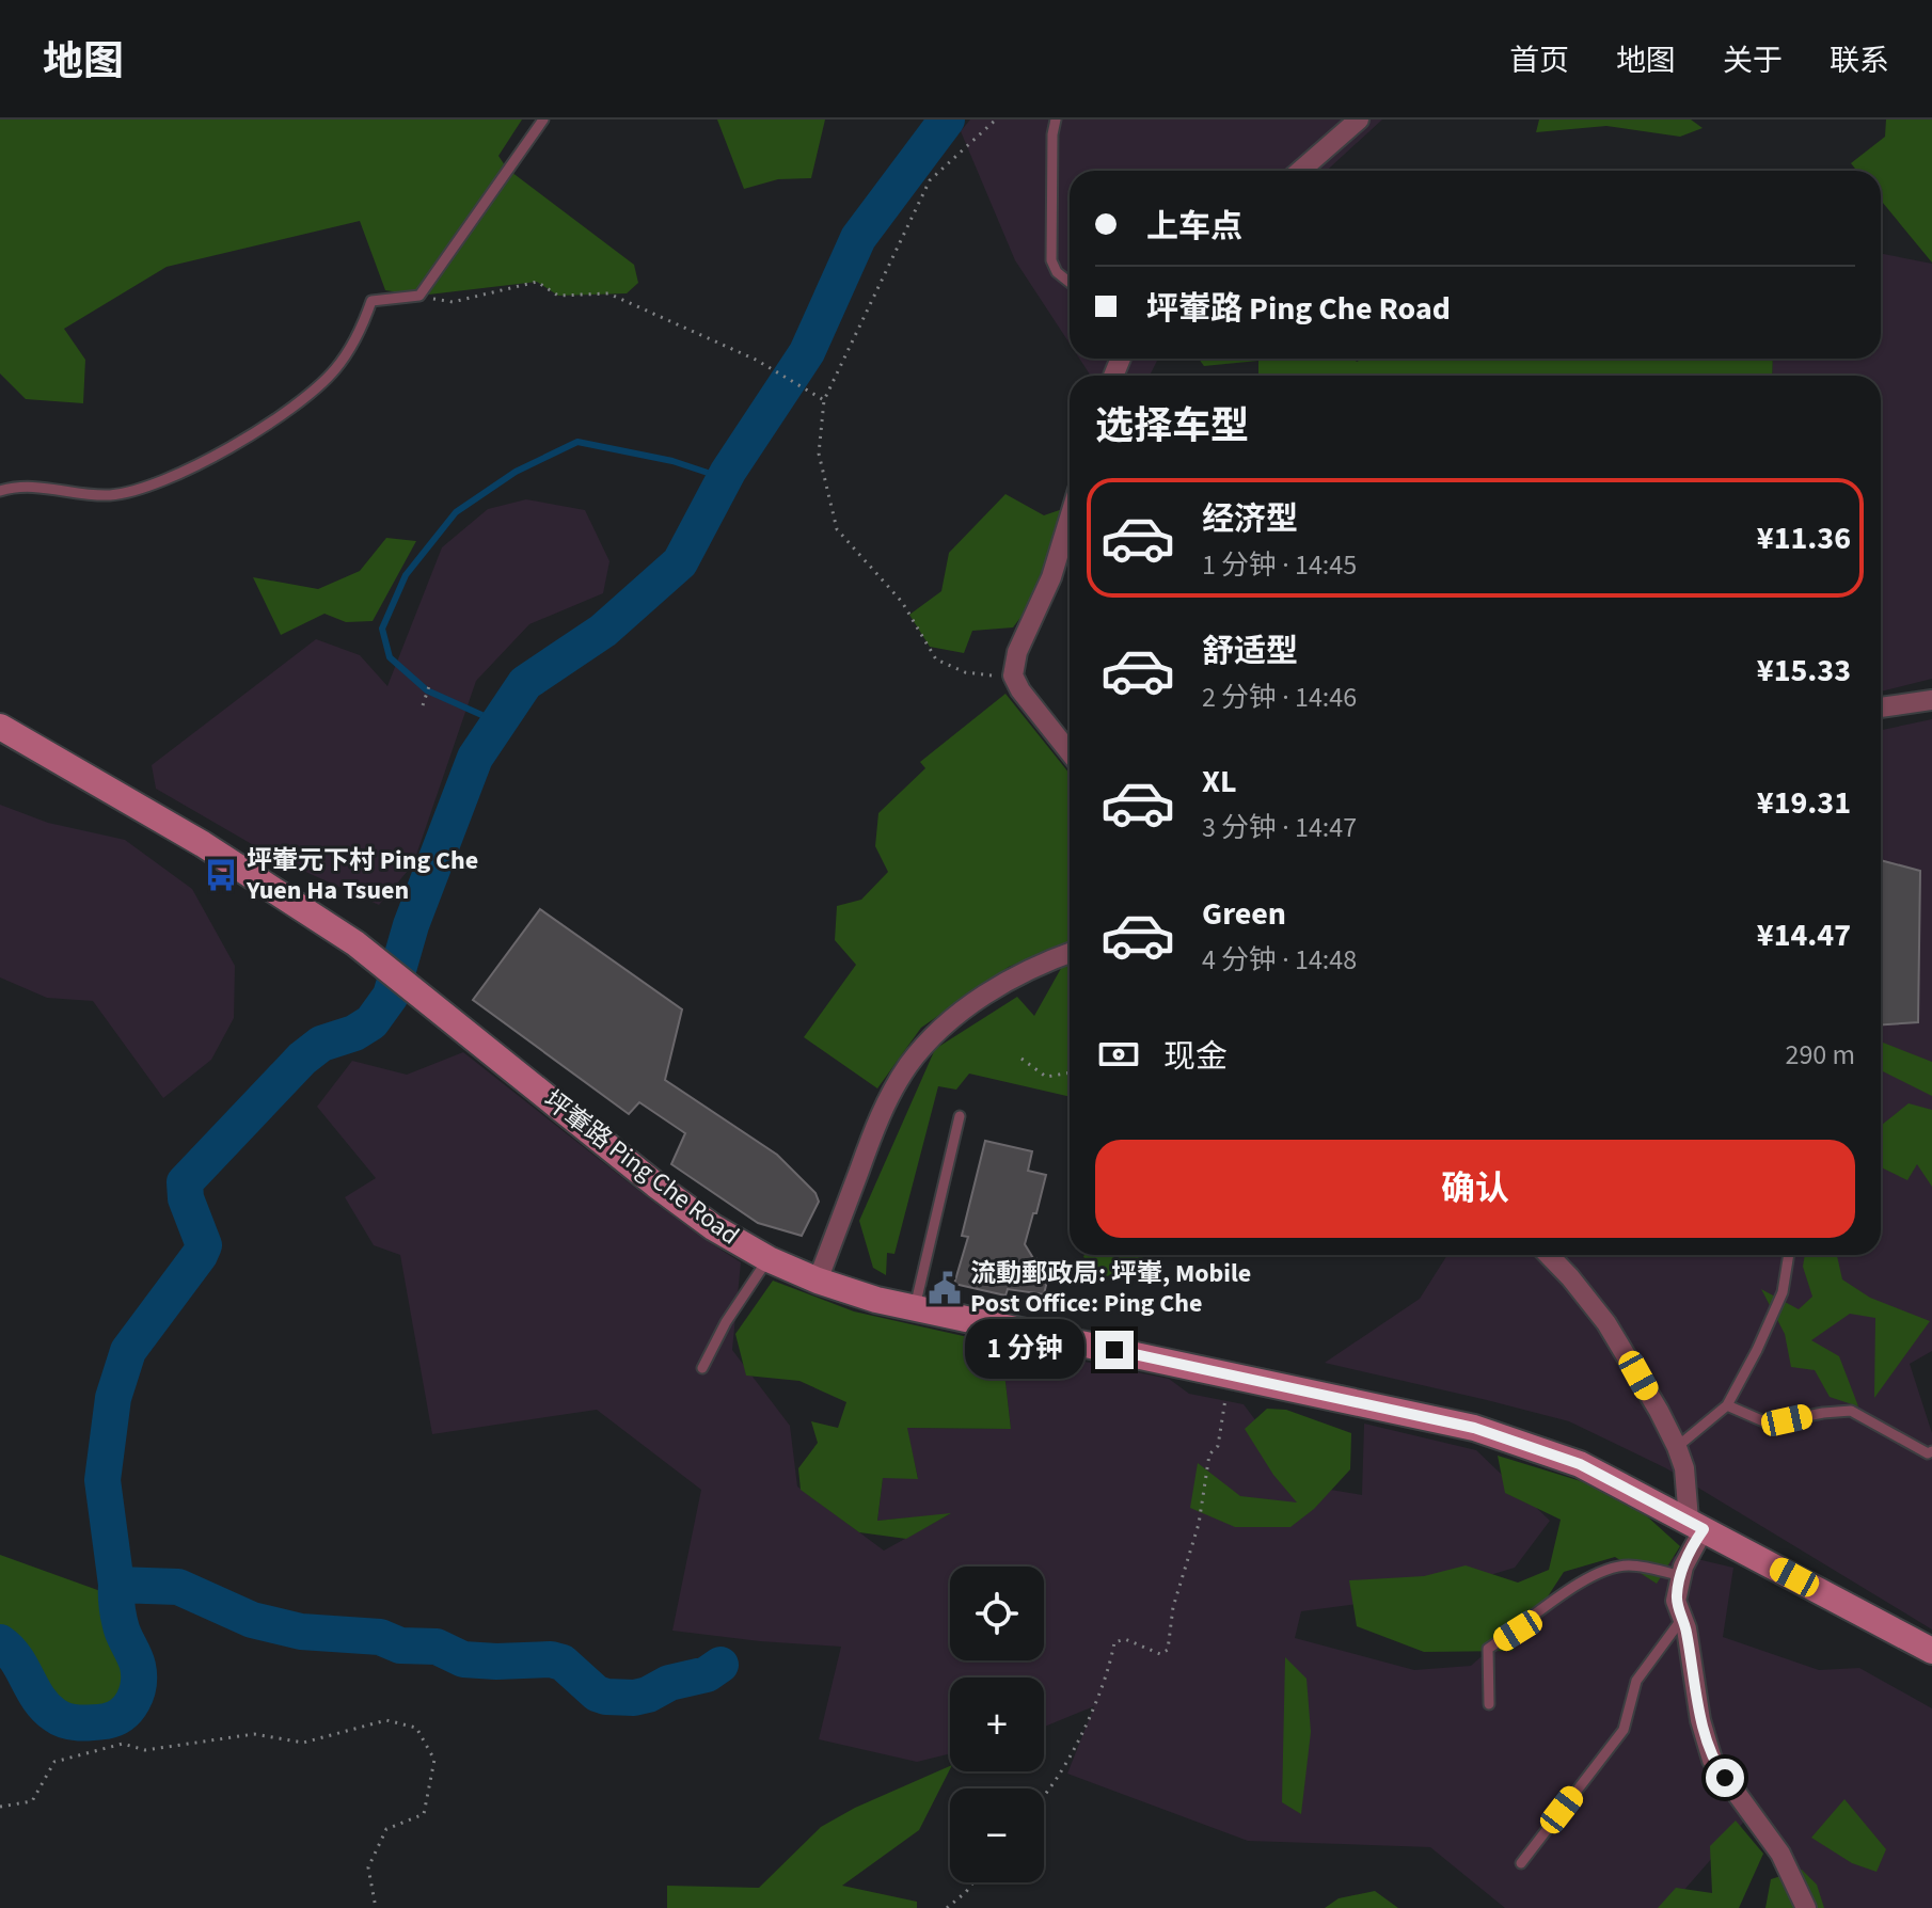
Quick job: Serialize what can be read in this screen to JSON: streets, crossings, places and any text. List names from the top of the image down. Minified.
{"streets":{"street":["坪輋路 Ping Che Road"]},"places":{"bus stop":["坪輋元下村 Ping Che Yuen Ha Tsuen"],"public building":["流動郵政局: 坪輋, Mobile Post Office: Ping Che"]},"page":{"header":"地图","nav":["首页","地图","关于","联系"],"banner":["上车点","坪輋路 Ping Che Road"],"heading":"选择车型","list":[{"name":"经济型","note":"1 分钟 · 14:45","value":"¥11.36"},{"name":"舒适型","note":"2 分钟 · 14:46","value":"¥15.33"},{"name":"XL","note":"3 分钟 · 14:47","value":"¥19.31"},{"name":"Green","note":"4 分钟 · 14:48","value":"¥14.47"}],"pay":["现金","290 m"],"buttons":"确认","bubble":"1 分钟","map_buttons":["+","−"]}}
